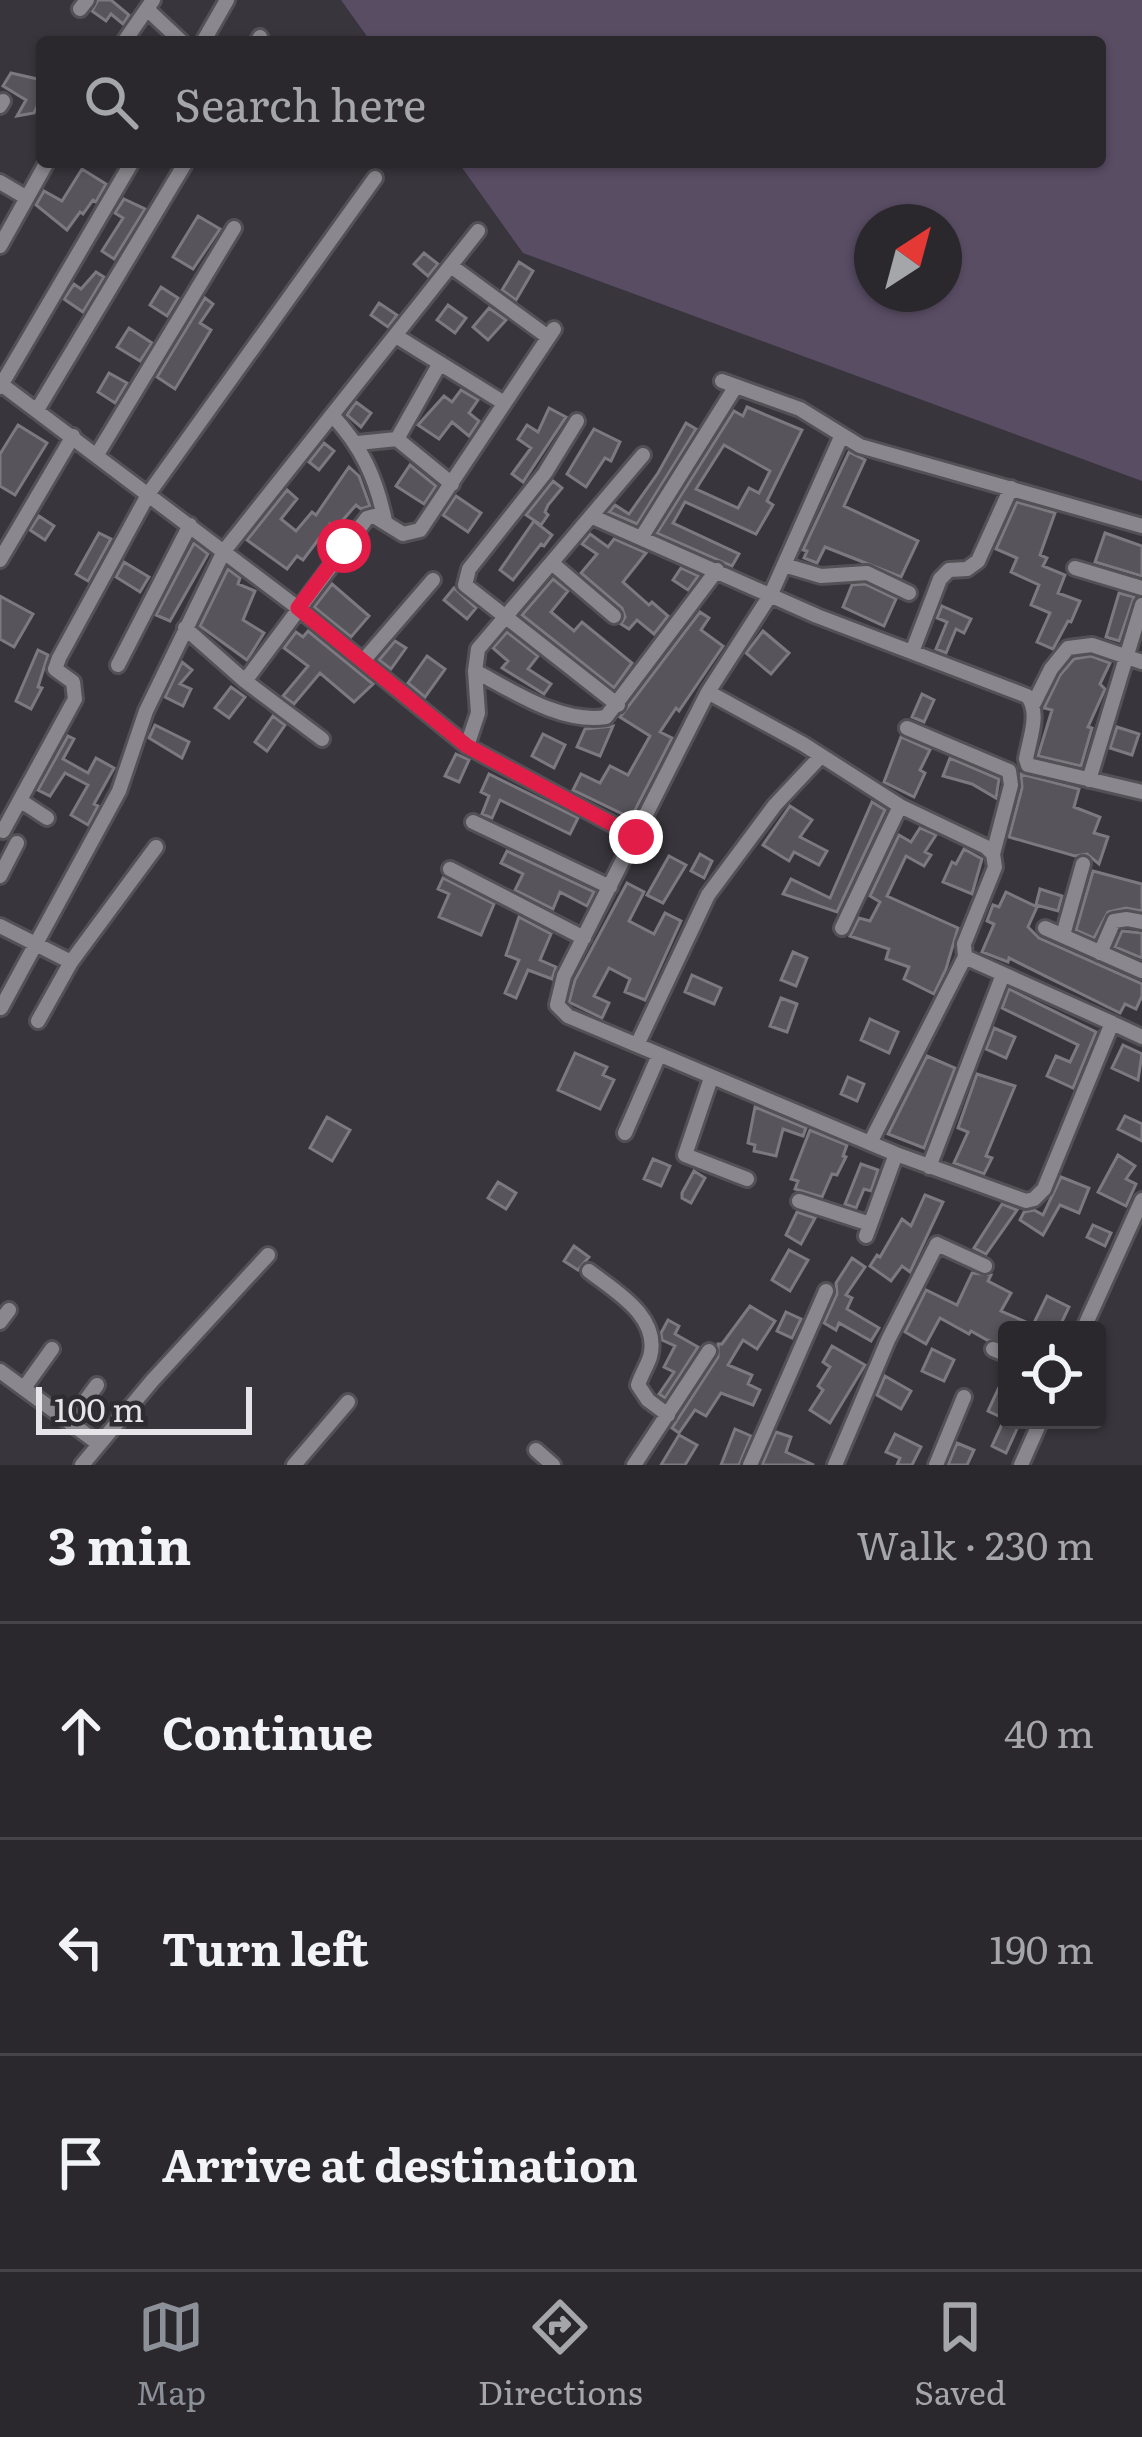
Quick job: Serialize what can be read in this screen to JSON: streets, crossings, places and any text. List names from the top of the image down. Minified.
{"scale_bar":"100 m","north":"top right","page":{"search":"Search here","scale":"100 m","heading":["3 min","Walk · 230 m"],"list":[["Continue","40 m"],["Turn left","190 m"],"Arrive at destination"],"nav":["Map","Directions","Saved"]}}
